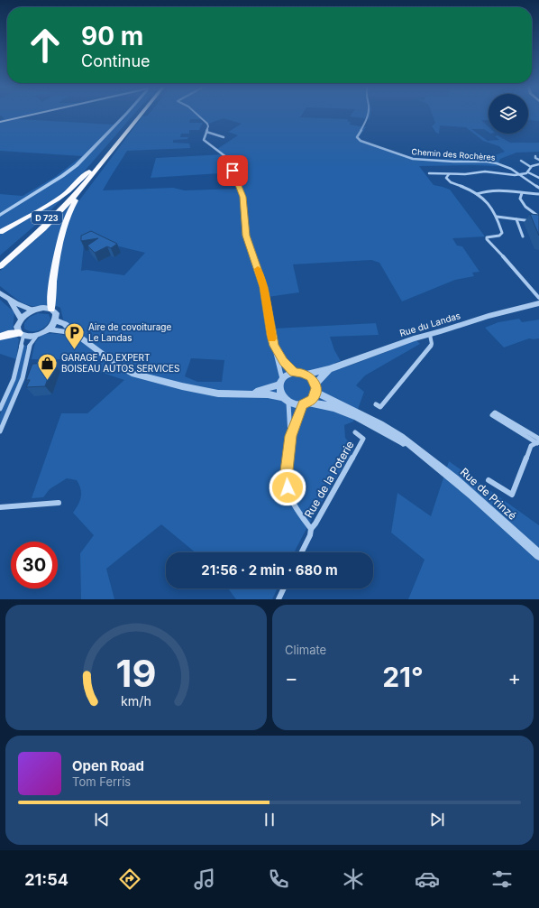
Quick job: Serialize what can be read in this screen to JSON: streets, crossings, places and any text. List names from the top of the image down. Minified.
{"streets":{"highway":["D 723"],"street":["Chemin des Rochères","Rue du Landas","Rue de la Poterie","Rue de Prinzé"]},"crossings":[["Rue du Landas","Rue de Prinzé"]],"places":{"parking":["Aire de covoiturage Le Landas"],"shop":["GARAGE AD EXPERT BOISEAU AUTOS SERVICES"]},"page":{"turn":["90 m","Continue"],"limit":"30","trip":"21:56 · 2 min · 680 m","tile":"Climate","heat":["−","21°","+"],"song":["Open Road","Tom Ferris"],"tabs":"21:54","gauge":["19","km/h"]}}
